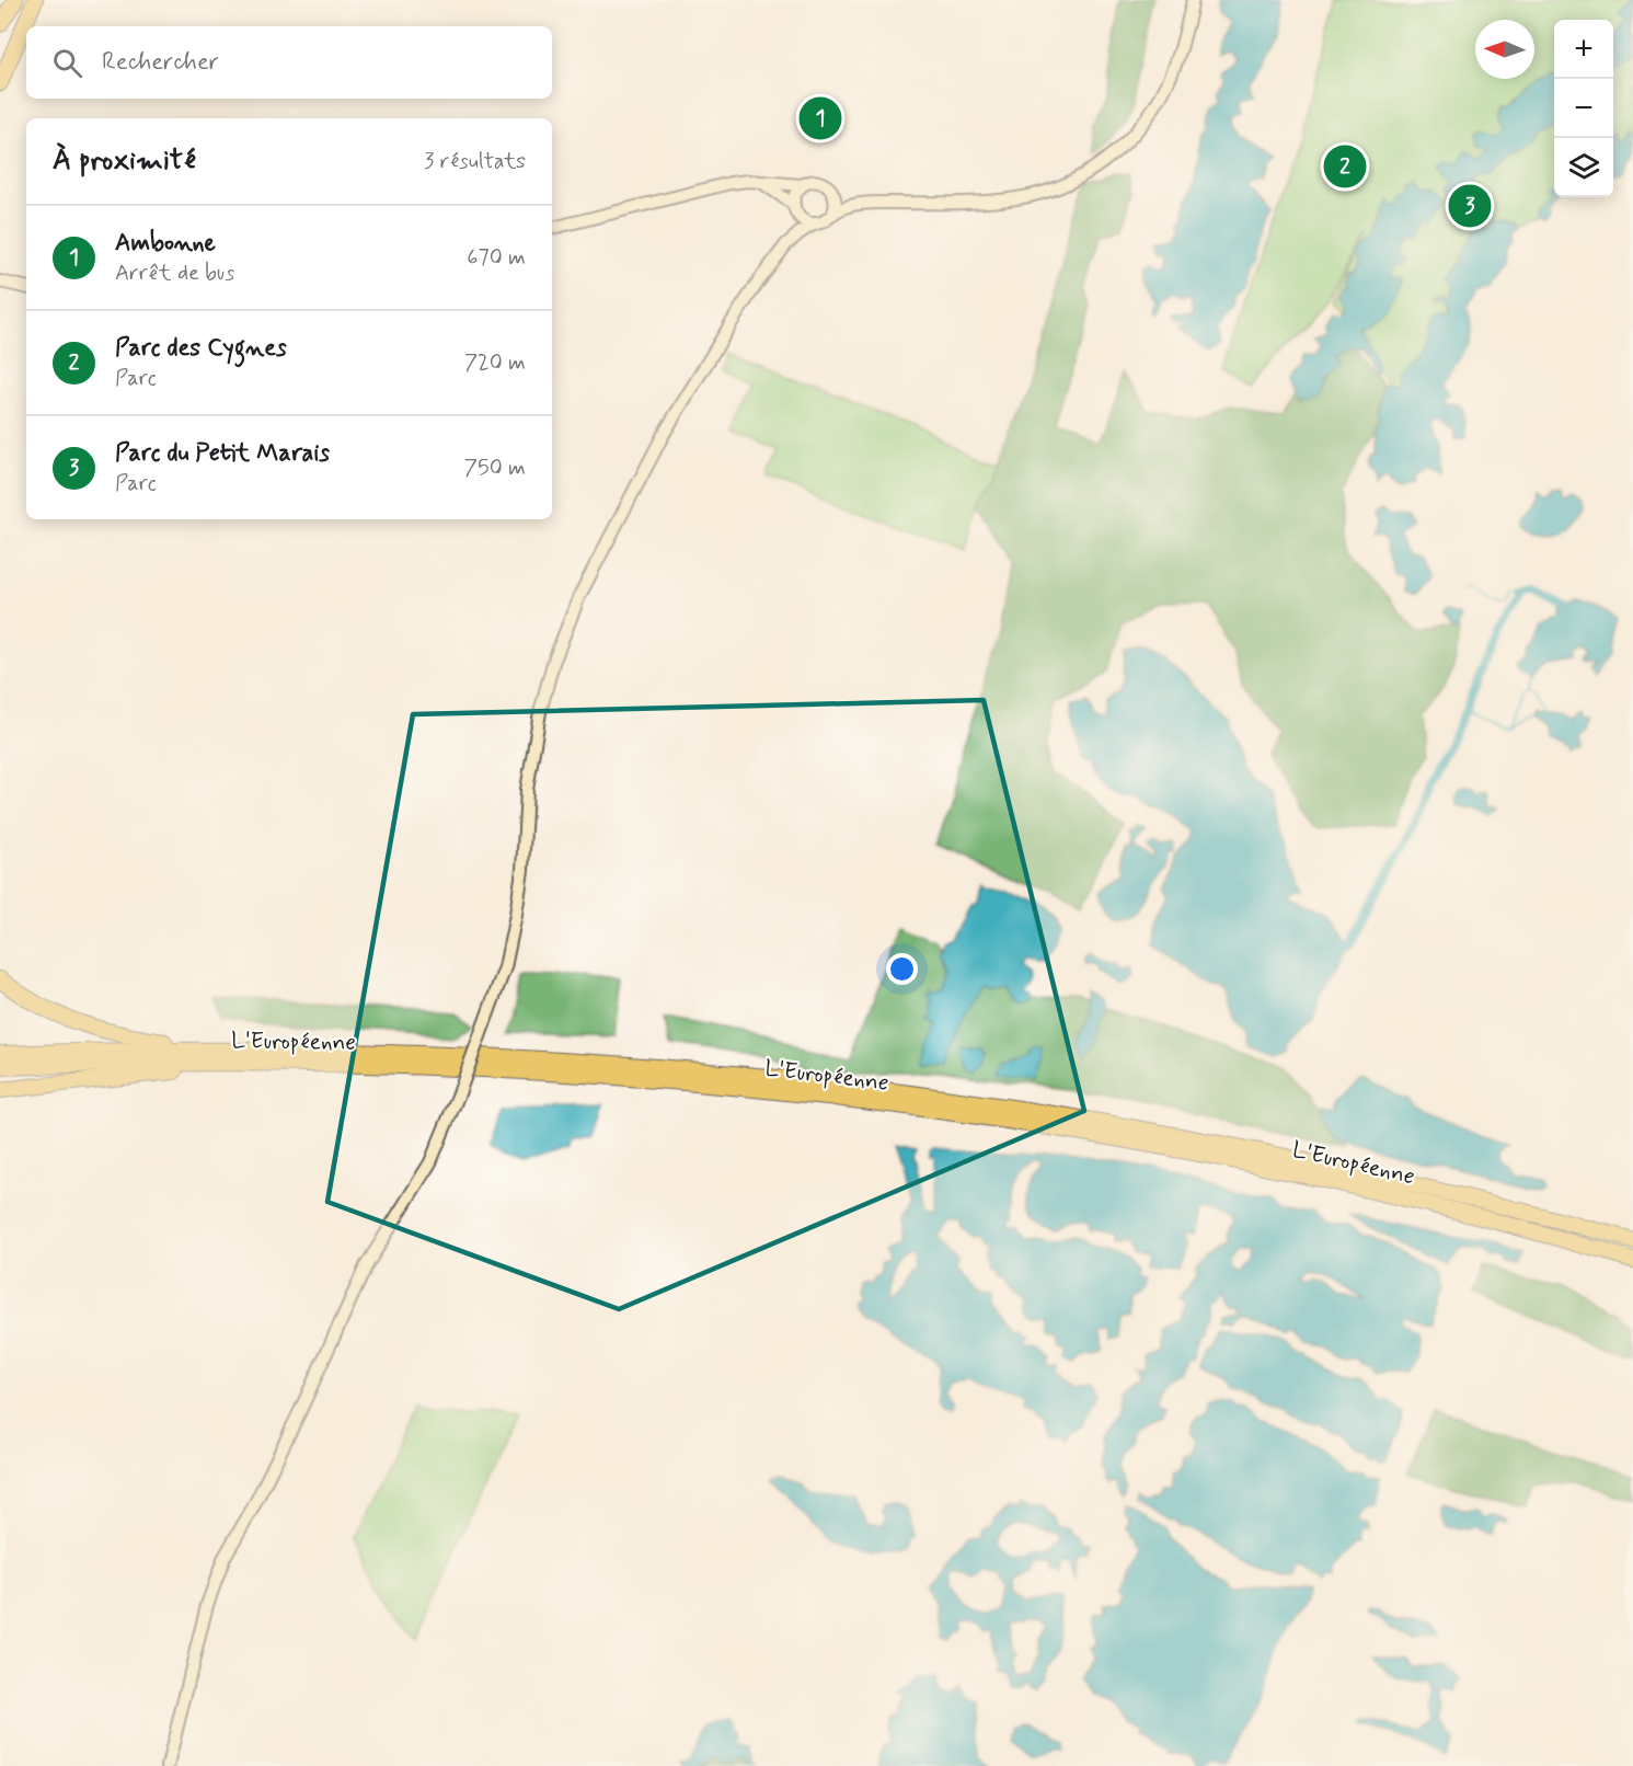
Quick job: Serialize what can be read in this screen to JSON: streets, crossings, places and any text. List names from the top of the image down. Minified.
{"streets":{"highway":["L'Européenne"]},"north":"left","page":{"map_buttons":["+","−"],"search":"Rechercher","pins":["1","2","3"],"heading":["À proximité","3 résultats"],"list":[{"mark":"1","name":"Ambonne","note":"Arrêt de bus","value":"670 m"},{"mark":"2","name":"Parc des Cygnes","note":"Parc","value":"720 m"},{"mark":"3","name":"Parc du Petit Marais","note":"Parc","value":"750 m"}]}}
